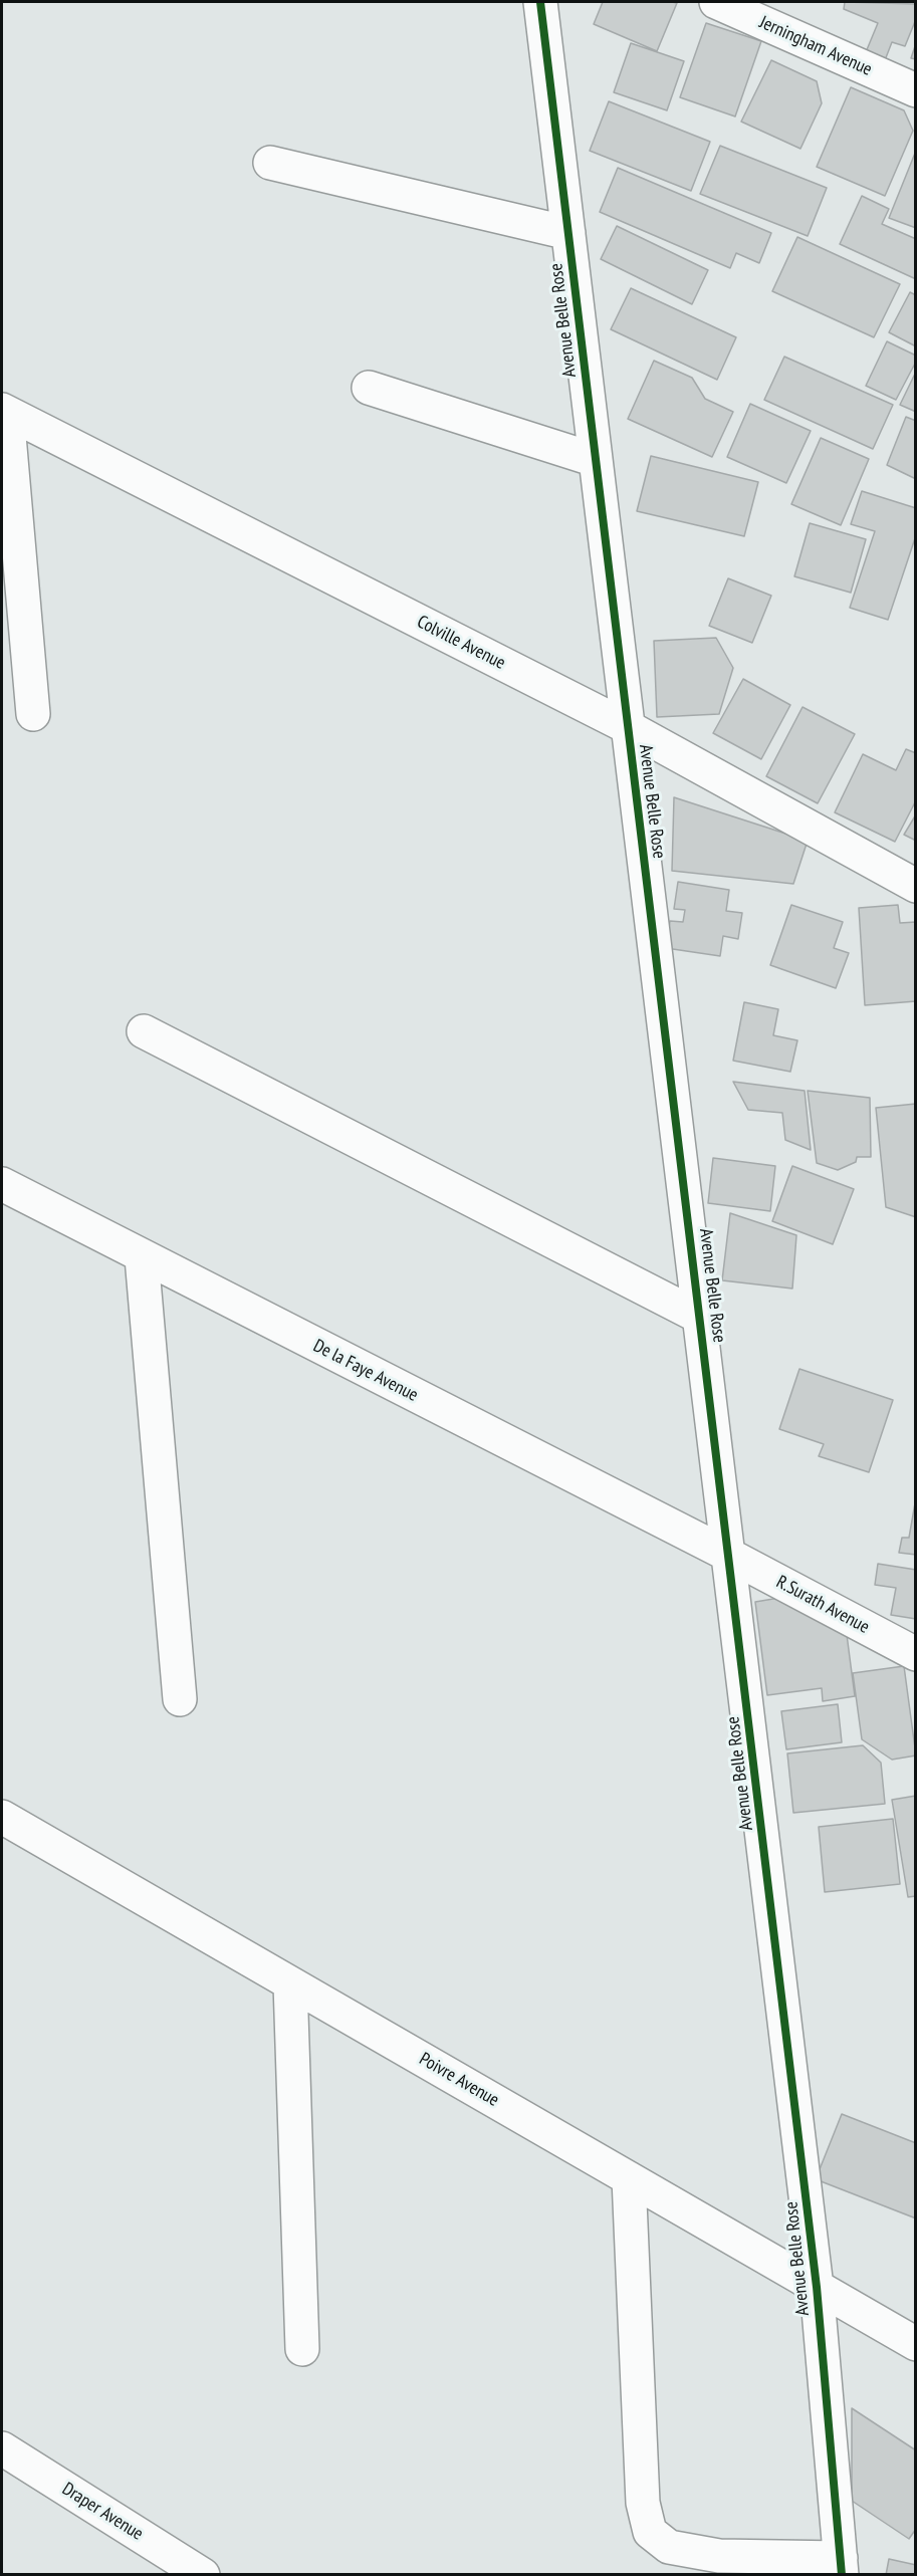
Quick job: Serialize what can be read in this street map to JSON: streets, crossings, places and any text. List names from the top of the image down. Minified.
{"streets":{"street":["Jerningham Avenue","Avenue Belle Rose","Colville Avenue","De la Faye Avenue","R.Surath Avenue","Poivre Avenue","Draper Avenue"]},"crossings":[["Avenue Belle Rose","Colville Avenue"],["Avenue Belle Rose","De la Faye Avenue"],["Avenue Belle Rose","R.Surath Avenue"],["Avenue Belle Rose","Poivre Avenue"],["De la Faye Avenue","R.Surath Avenue"]]}
